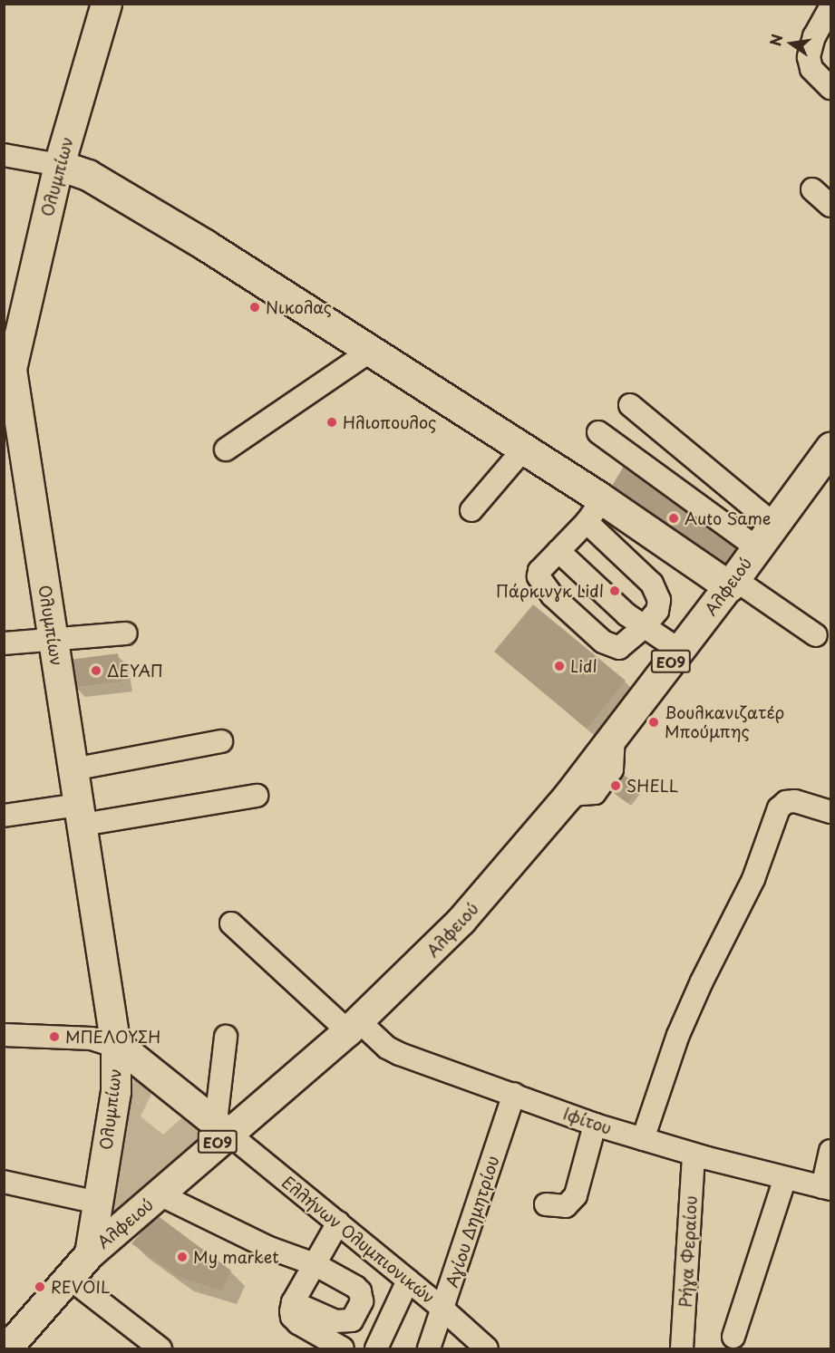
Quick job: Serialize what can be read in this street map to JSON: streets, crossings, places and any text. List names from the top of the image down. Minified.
{"streets":{"highway":["Ολυμπίων","Αλφειού","ΕΟ9"],"street":["Ιφίτου","Αγίου Δημητρίου","Ελλήνων Ολυμπιονικών","Ρήγα Φεραίου"]},"crossings":[["Ολυμπίων","Αλφειού"],["Αλφειού","Ιφίτου"],["Αλφειού","Ελλήνων Ολυμπιονικών"],["Ιφίτου","Αγίου Δημητρίου"],["Ιφίτου","Ρήγα Φεραίου"],["Αγίου Δημητρίου","Ελλήνων Ολυμπιονικών"]],"places":["Νικολας","Ηλιοπουλος","Auto Same","Πάρκινγκ Lidl","Lidl","ΔΕΥΑΠ","Βουλκανιζατέρ Μπούμπης","SHELL","ΜΠΕΛΟΥΣΗ","My market","REVOIL"],"north":"left"}
